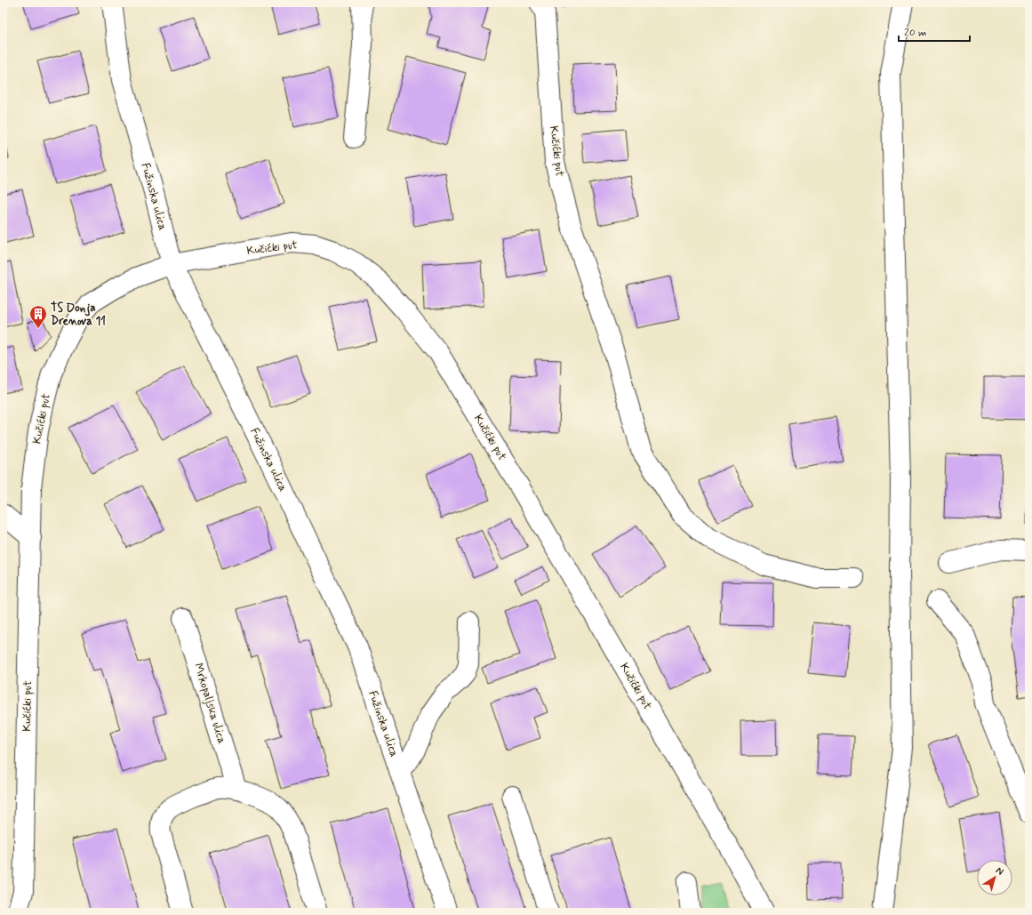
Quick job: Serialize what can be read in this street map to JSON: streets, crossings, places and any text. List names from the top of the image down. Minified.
{"streets":{"street":["Kučićki put","Fužinska ulica","Mrkopaljska ulica"]},"crossings":[["Kučićki put","Fužinska ulica"]],"places":{"building":["TS Donja Drenova 11"]},"scale_bar":"20 m","north":"top right"}
